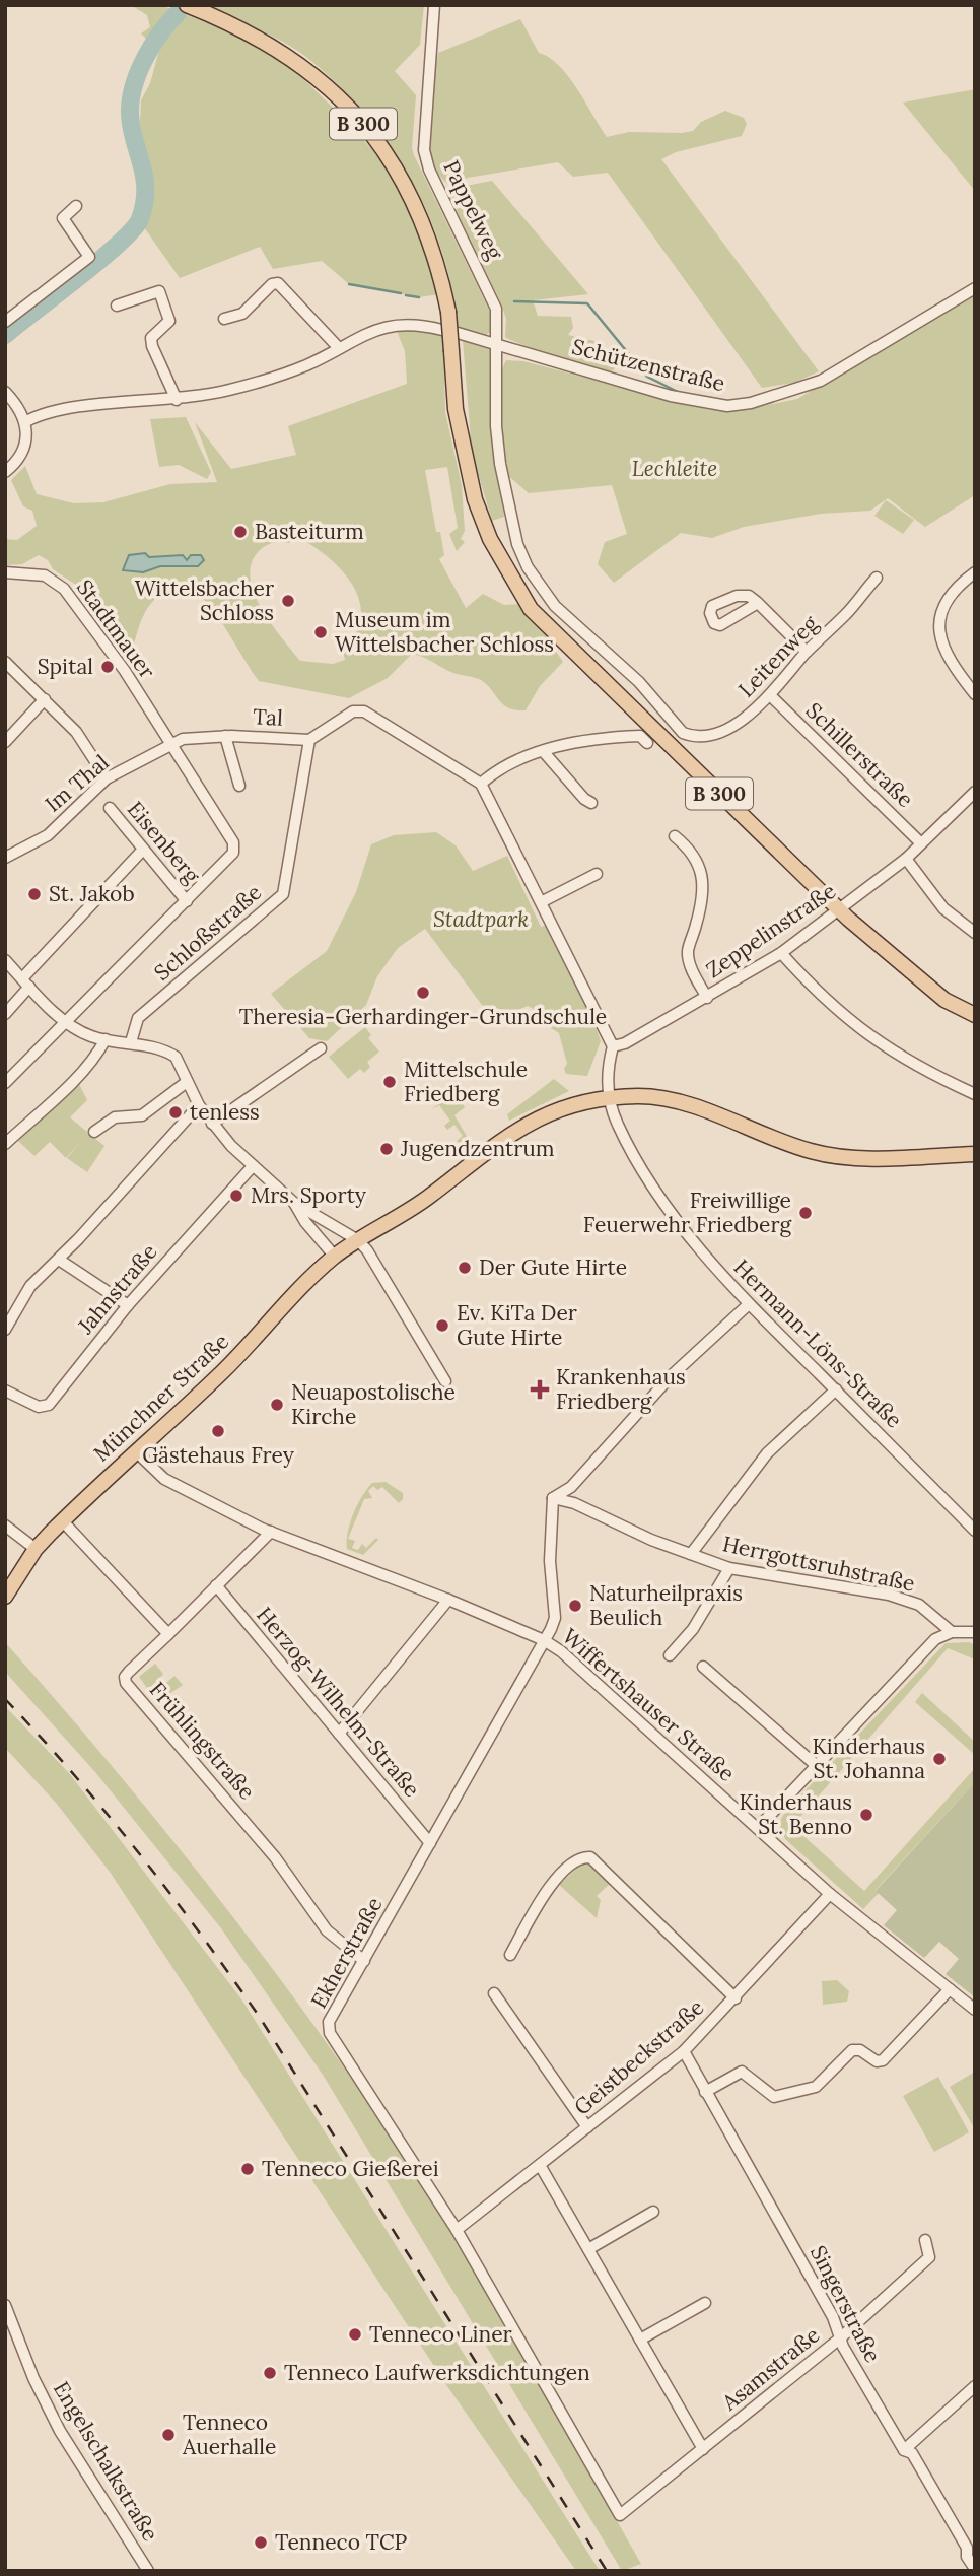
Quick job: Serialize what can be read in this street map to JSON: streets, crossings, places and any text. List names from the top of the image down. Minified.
{"streets":{"main road":["B 300","Münchner Straße"],"street":["Pappelweg","Schützenstraße","Stadtmauer","Leitenweg","Tal","Schillerstraße","Im Thal","Eisenberg","Zeppelinstraße","Schloßstraße","Jahnstraße","Hermann-Löns-Straße","Herrgottsruhstraße","Herzog-Wilhelm-Straße","Wiffertshauser Straße","Frühlingstraße","Ekherstraße","Geistbeckstraße","Singerstraße","Asamstraße","Engelschalkstraße"]},"crossings":[["B 300","Zeppelinstraße"],["Pappelweg","Schützenstraße"],["Pappelweg","Leitenweg"],["Stadtmauer","Tal"],["Stadtmauer","Im Thal"],["Stadtmauer","Eisenberg"],["Leitenweg","Schillerstraße"],["Tal","Im Thal"],["Tal","Schloßstraße"],["Schillerstraße","Zeppelinstraße"],["Hermann-Löns-Straße","Münchner Straße"],["Münchner Straße","Wiffertshauser Straße"],["Herrgottsruhstraße","Ekherstraße"],["Herzog-Wilhelm-Straße","Ekherstraße"],["Wiffertshauser Straße","Ekherstraße"],["Wiffertshauser Straße","Geistbeckstraße"],["Frühlingstraße","Ekherstraße"],["Ekherstraße","Geistbeckstraße"],["Ekherstraße","Asamstraße"],["Geistbeckstraße","Singerstraße"],["Singerstraße","Asamstraße"]],"parks":["Lechleite","Stadtpark"],"places":{"other":["Basteiturm","Wittelsbacher Schloss","Museum im Wittelsbacher Schloss","Spital","St. Jakob","Theresia-Gerhardinger-Grundschule","Mittelschule Friedberg","tenless","Jugendzentrum","Mrs. Sporty","Freiwillige Feuerwehr Friedberg","Der Gute Hirte","Ev. KiTa Der Gute Hirte","Neuapostolische Kirche","Gästehaus Frey","Naturheilpraxis Beulich","Kinderhaus St. Johanna","Kinderhaus St. Benno","Tenneco Gießerei","Tenneco Liner","Tenneco Laufwerksdichtungen","Tenneco Auerhalle","Tenneco TCP"],"health":["Krankenhaus Friedberg"]}}
